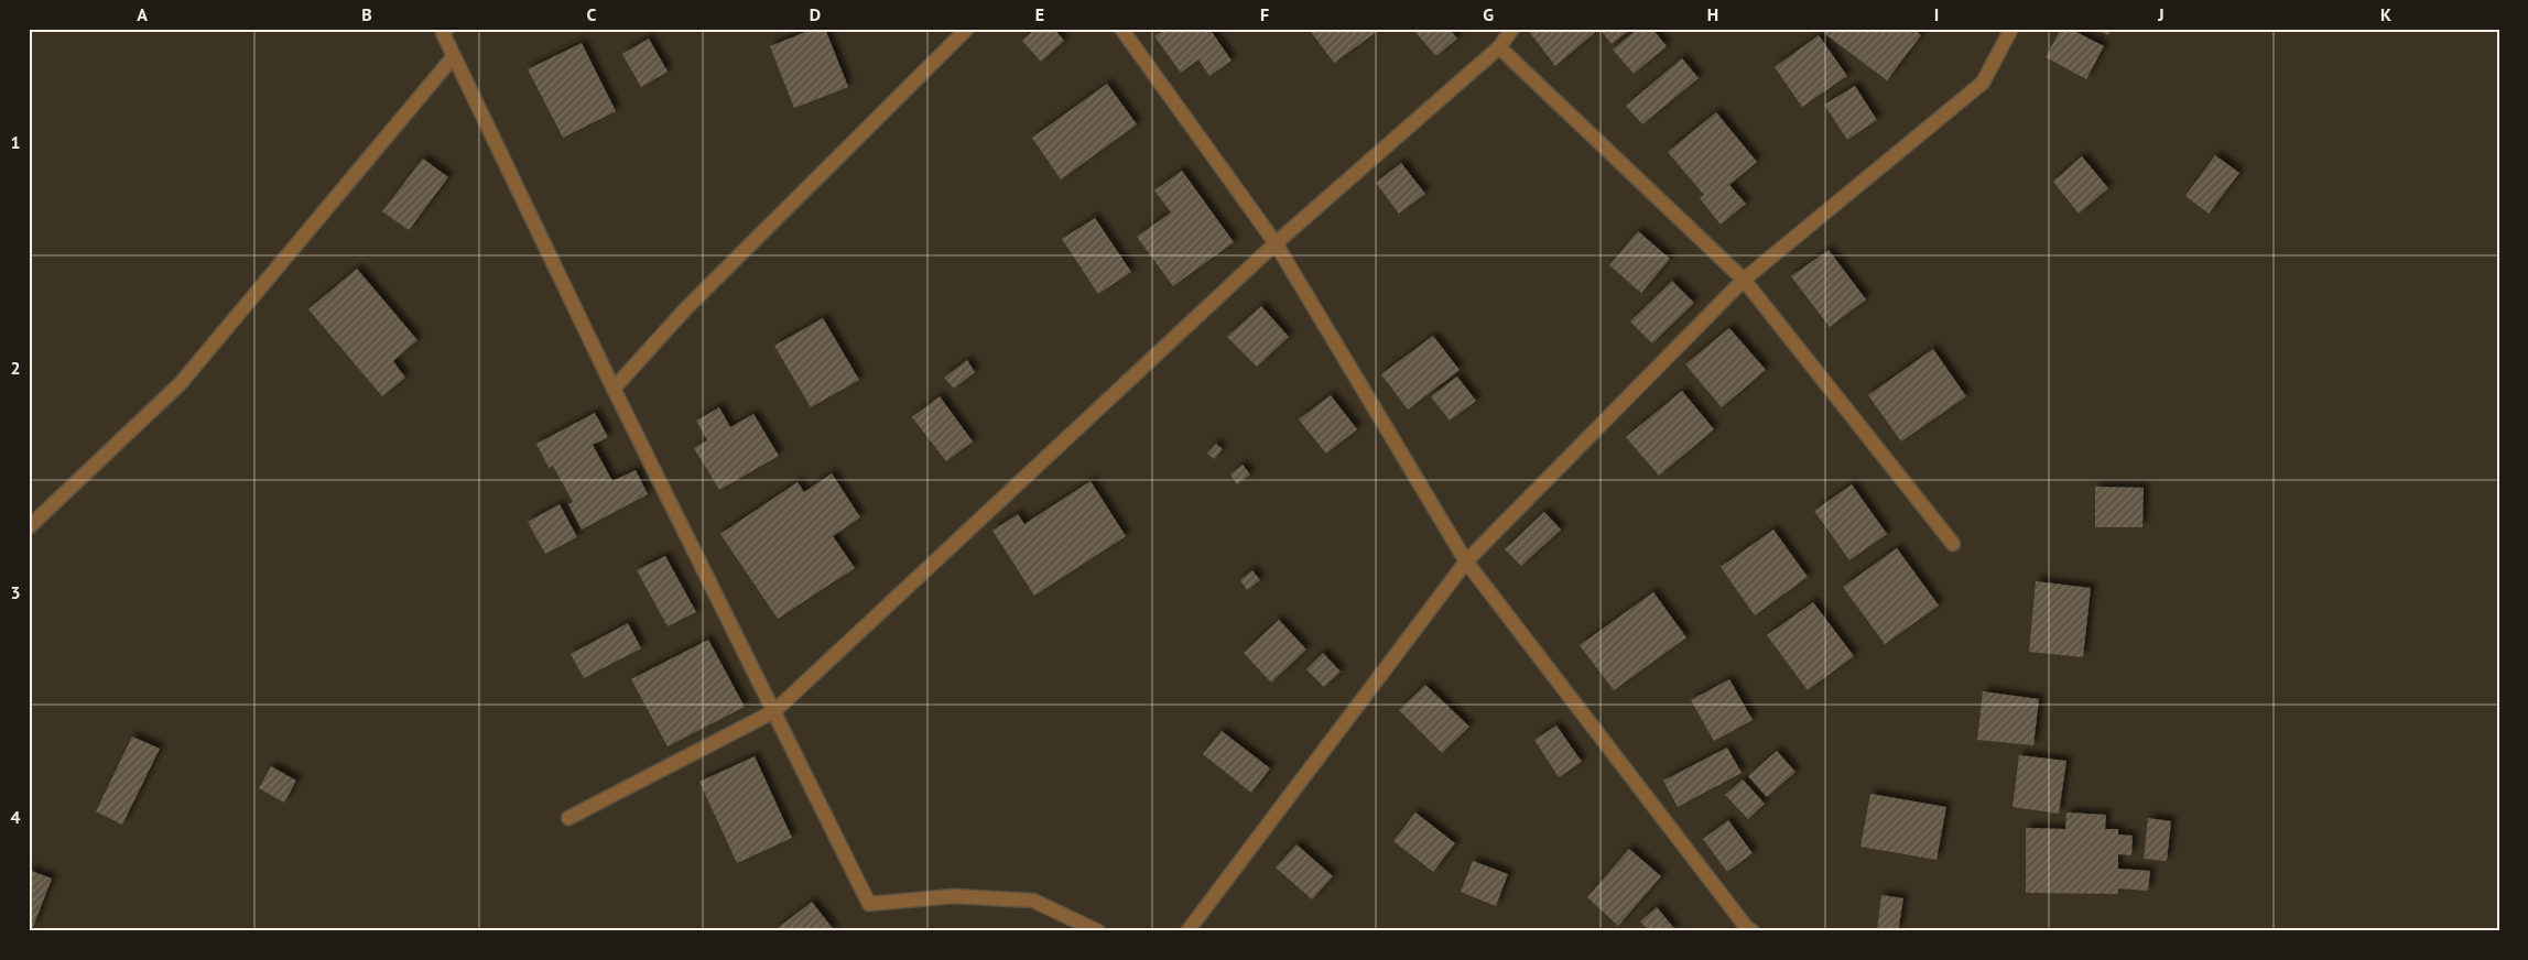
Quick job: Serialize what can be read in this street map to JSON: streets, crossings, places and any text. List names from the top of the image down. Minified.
{"grid":{"columns":["A","B","C","D","E","F","G","H","I","J","K"],"rows":["1","2","3","4"]}}
